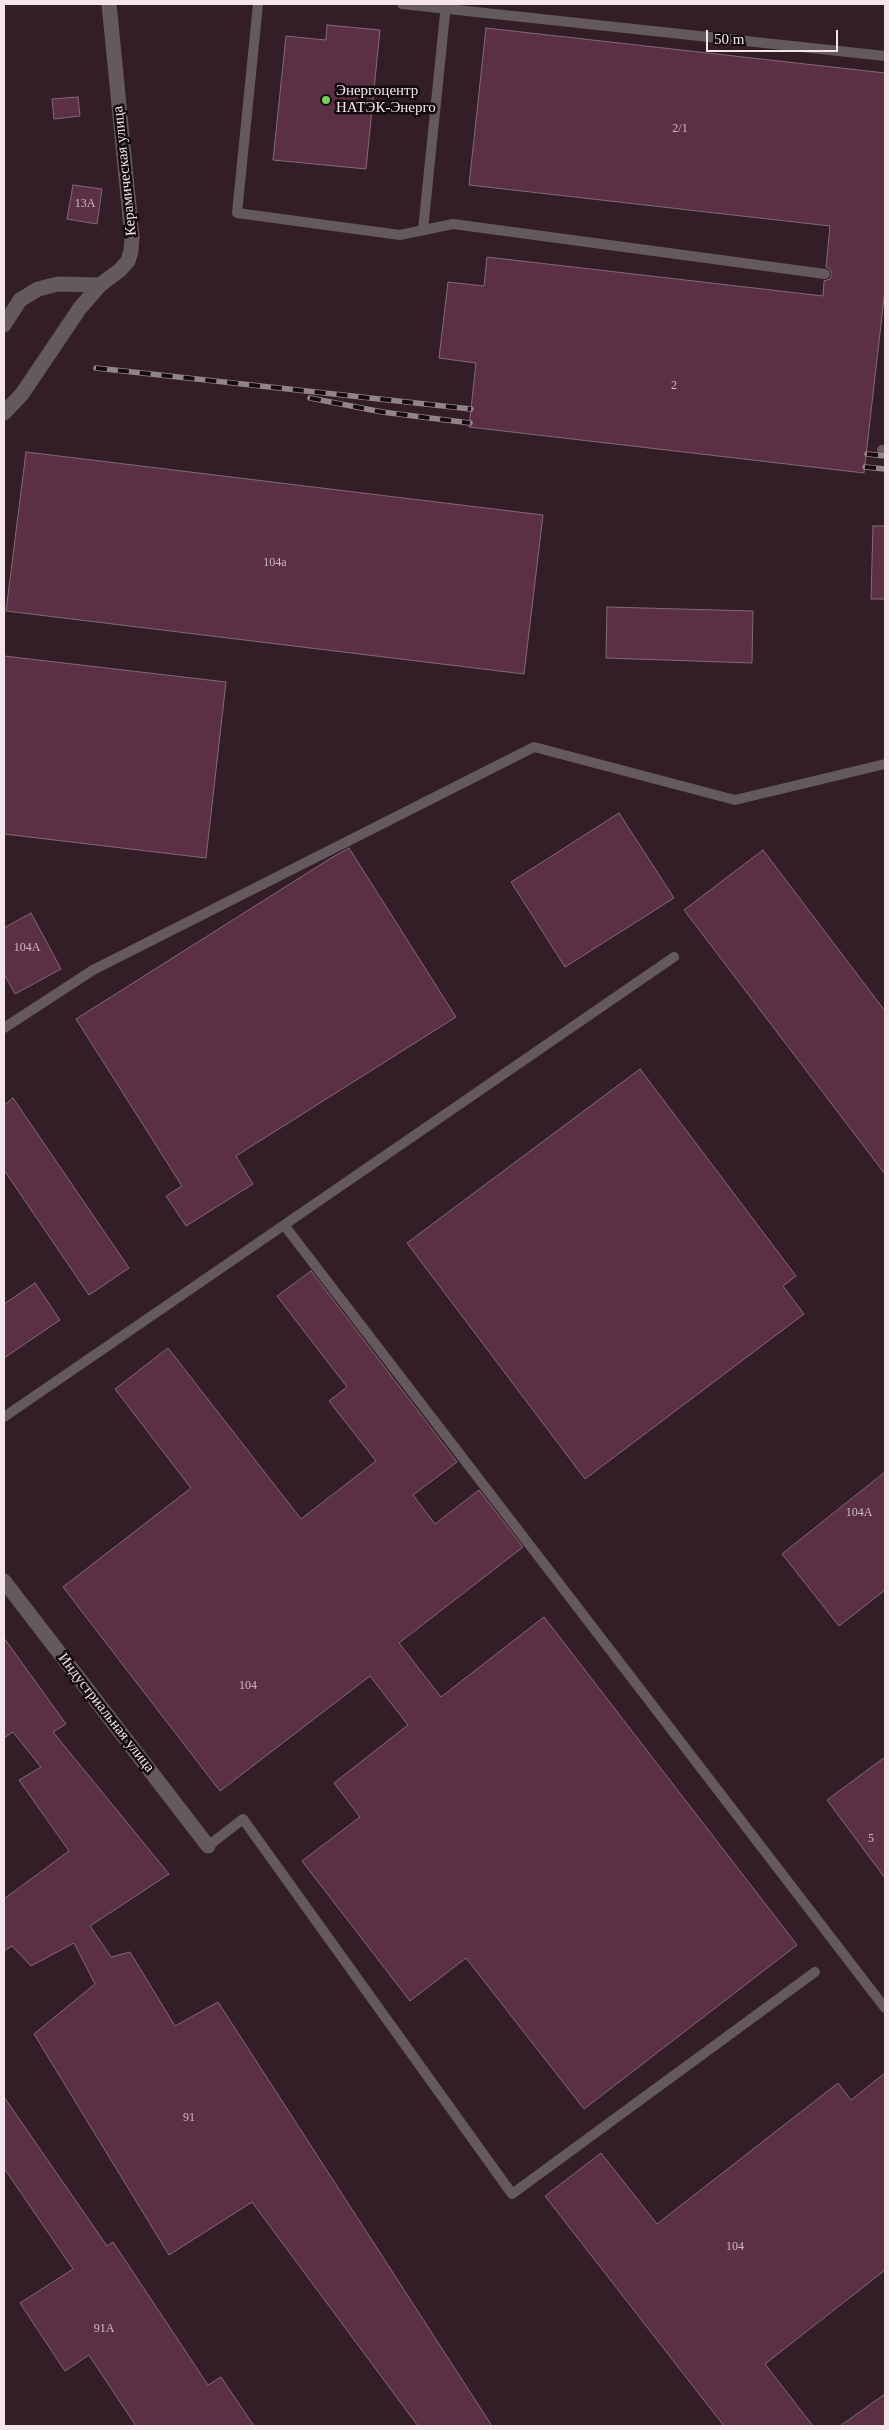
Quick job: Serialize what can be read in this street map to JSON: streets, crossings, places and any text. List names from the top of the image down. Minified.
{"streets":{"street":["Керамическая улица","Индустриальная улица"]},"places":["Энергоцентр НАТЭК-Энерго"],"house_numbers":["2/1","13А","2","104а","104А","104А","104","5","91","104","91А"],"scale_bar":"50 m"}
